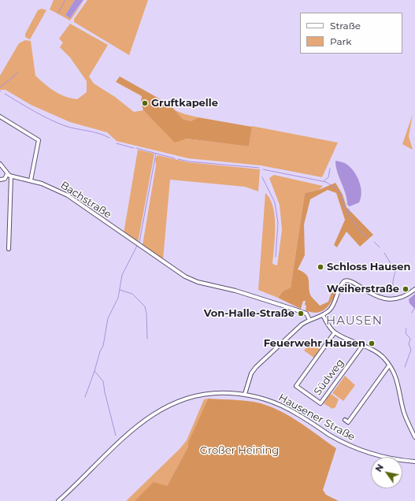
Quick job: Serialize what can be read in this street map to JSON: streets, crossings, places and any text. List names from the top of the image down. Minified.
{"streets":{"street":["Bachstraße","Südweg","Hausener Straße"]},"districts":["HAUSEN"],"parks":["Großer Heining"],"places":["Gruftkapelle","Schloss Hausen","Weiherstraße","Von-Halle-Straße","Feuerwehr Hausen"],"legend":["Straße","Park"],"north":"top left"}
